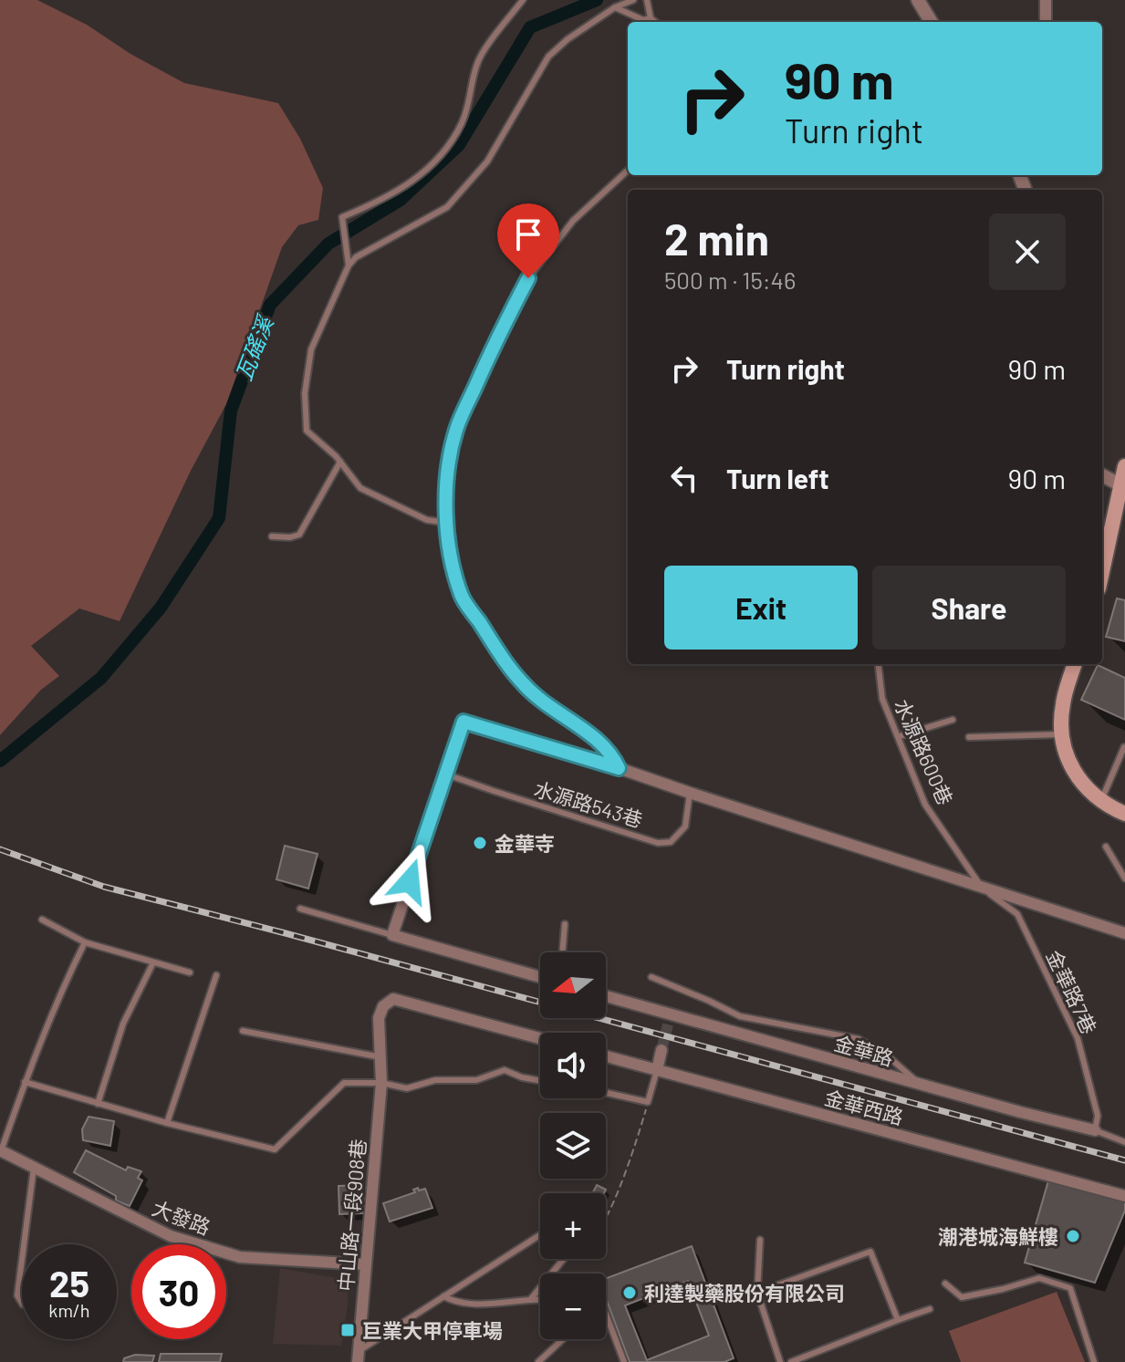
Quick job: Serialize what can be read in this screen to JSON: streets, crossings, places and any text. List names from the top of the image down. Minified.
{"streets":{"street":["金華路","金華西路","中山路一段908巷","大發路"],"lane":["水源路600巷","水源路543巷","金華路7巷"]},"crossings":[["水源路600巷","金華路7巷"],["金華路7巷","金華路"],["中山路一段908巷","大發路"]],"water":["瓦磘溪"],"places":{"other":["金華寺","潮港城海鮮樓","利達製藥股份有限公司"],"transit":["巨業大甲停車場"]},"north":"left","page":{"turn":["90 m","Turn right"],"heading":["2 min","500 m · 15:46"],"list":[{"name":"Turn right","value":"90 m"},{"name":"Turn left","value":"90 m"}],"buttons":["Exit","Share"],"map_buttons":["+","−"],"speed":"25 km/h","limit":"30"}}
